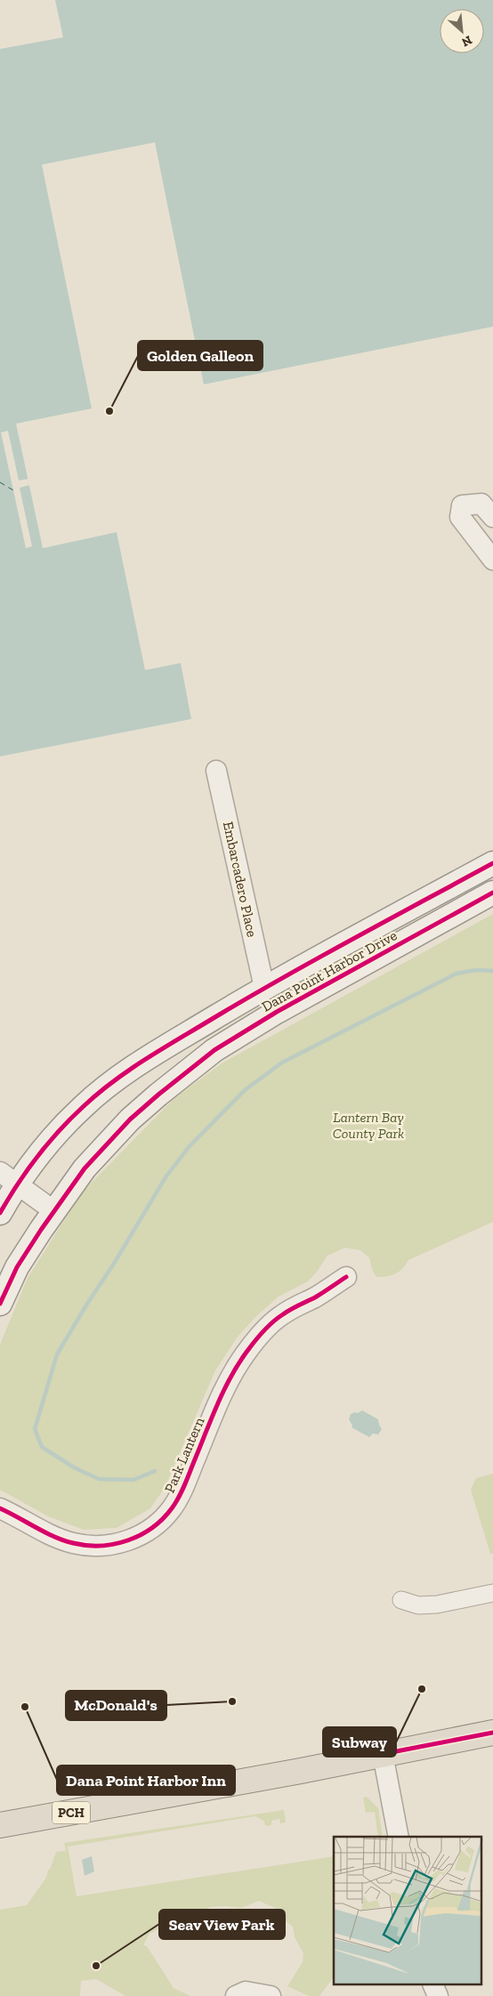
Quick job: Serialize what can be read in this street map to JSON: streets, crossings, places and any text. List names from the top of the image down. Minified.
{"streets":{"highway":["PCH"],"main road":["Dana Point Harbor Drive"],"street":["Embarcadero Place","Park Lantern"]},"crossings":[["Embarcadero Place","Dana Point Harbor Drive"]],"parks":["Lantern Bay County Park"],"places":["Golden Galleon","Subway","McDonald's","Dana Point Harbor Inn","Seav View Park"],"north":"bottom right"}
